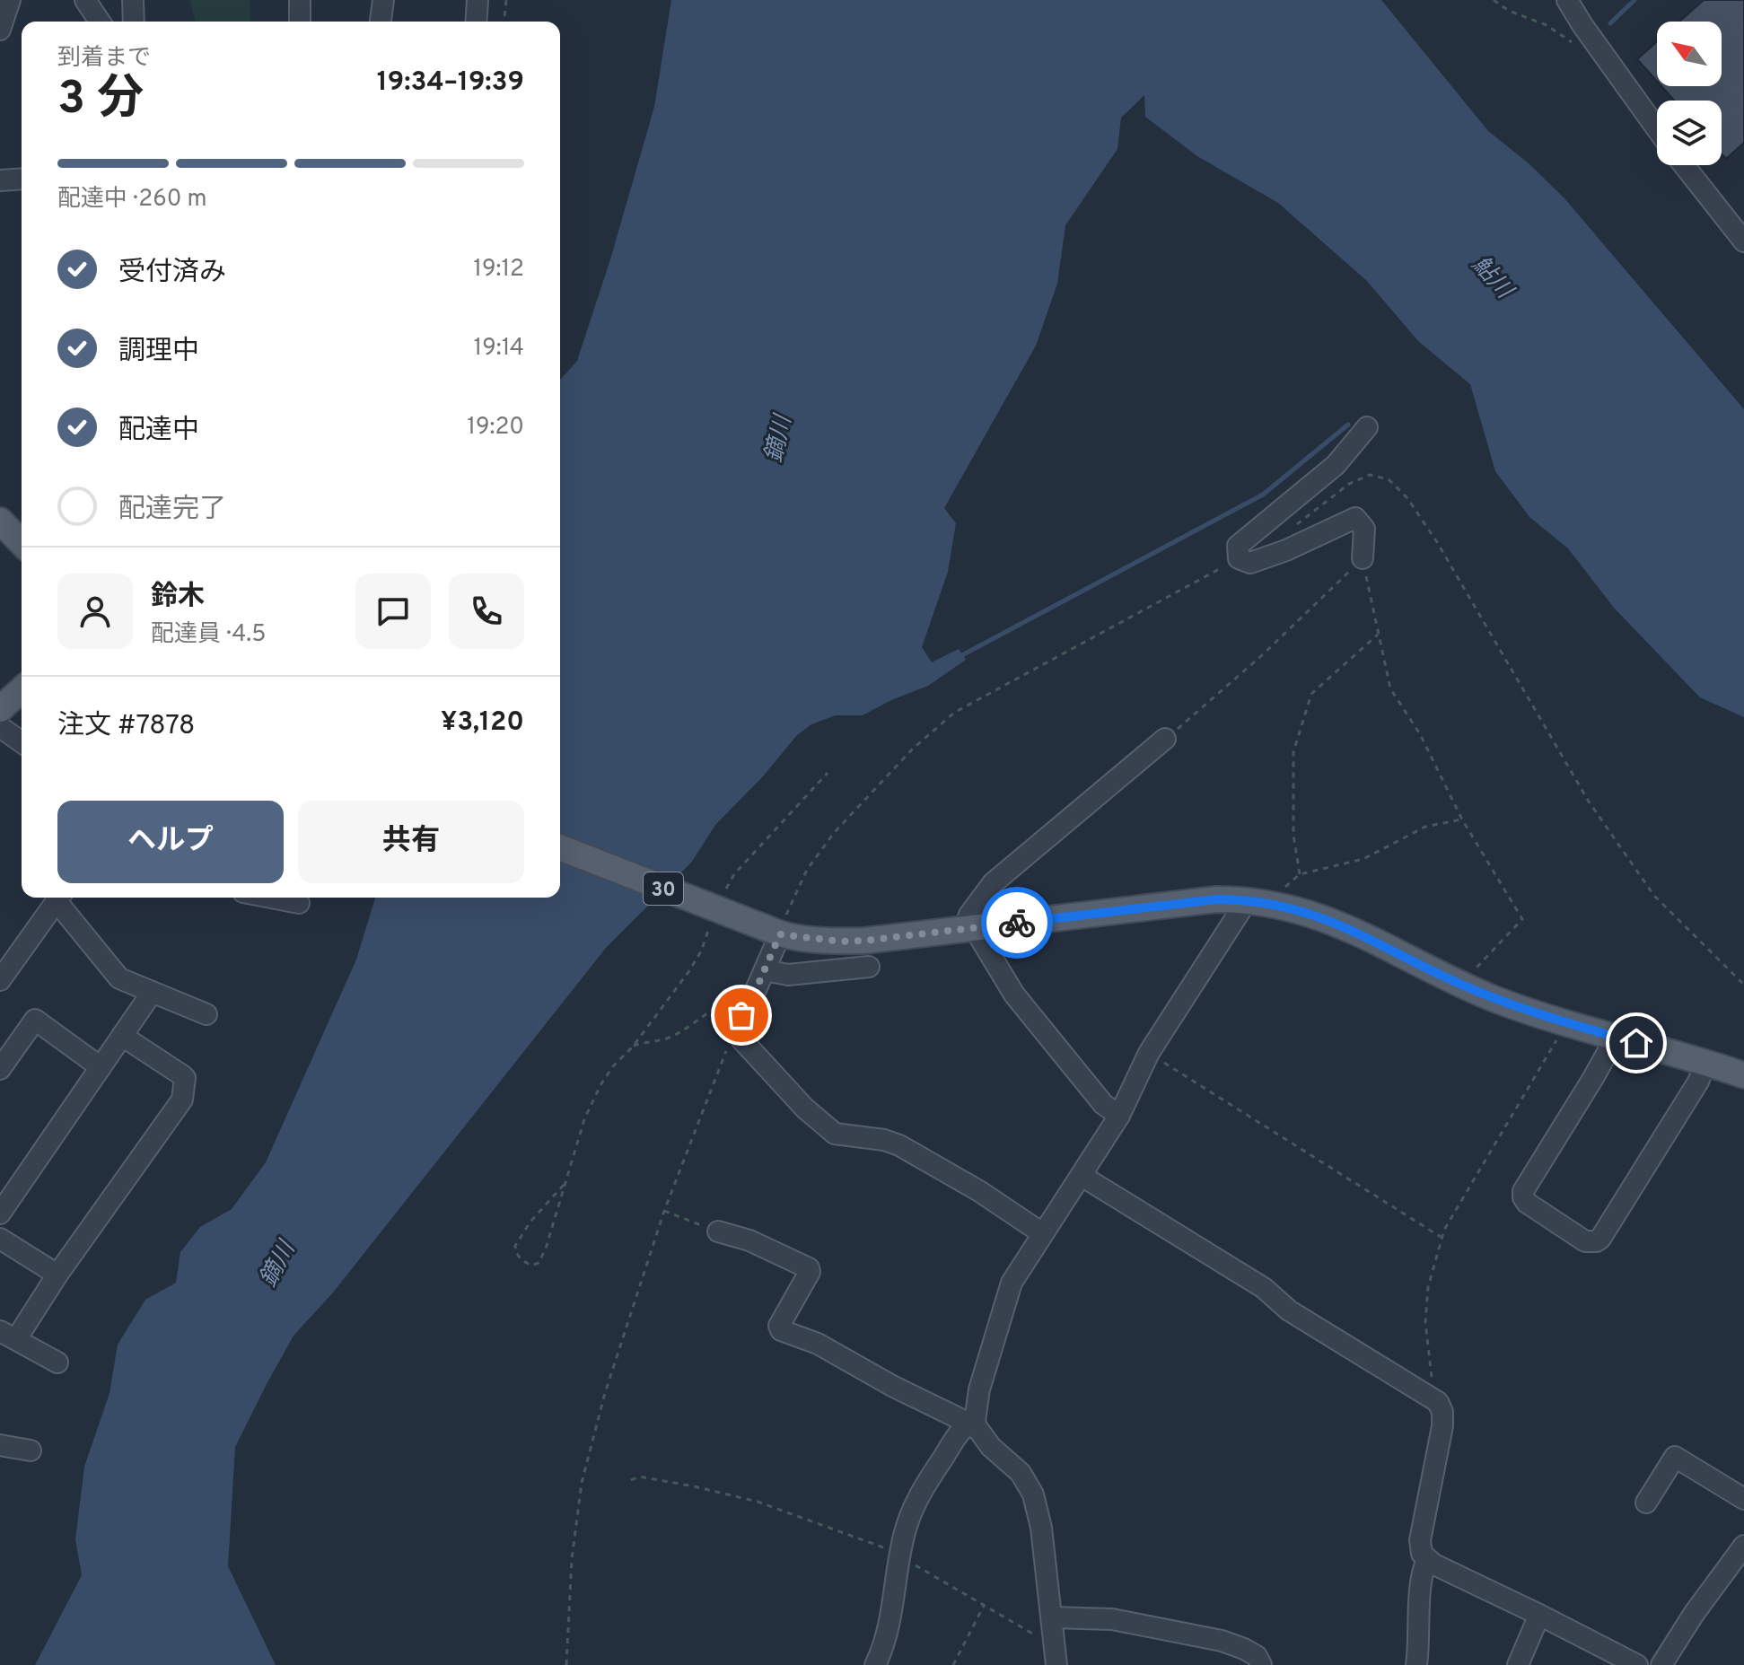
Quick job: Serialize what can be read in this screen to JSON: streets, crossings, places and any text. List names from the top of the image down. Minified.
{"streets":{"main road":["30"]},"water":["鮎川","鏑川"],"north":"top left","page":{"heading":["3 分","到着まで","19:34–19:39"],"panel":["鈴木","配達員 · 4.5","注文 #7878","¥3,120"],"bar":"配達中 · 260 m","list":[["受付済み","19:12"],["調理中","19:14"],["配達中","19:20"],"配達完了"],"buttons":["ヘルプ","共有"]}}
